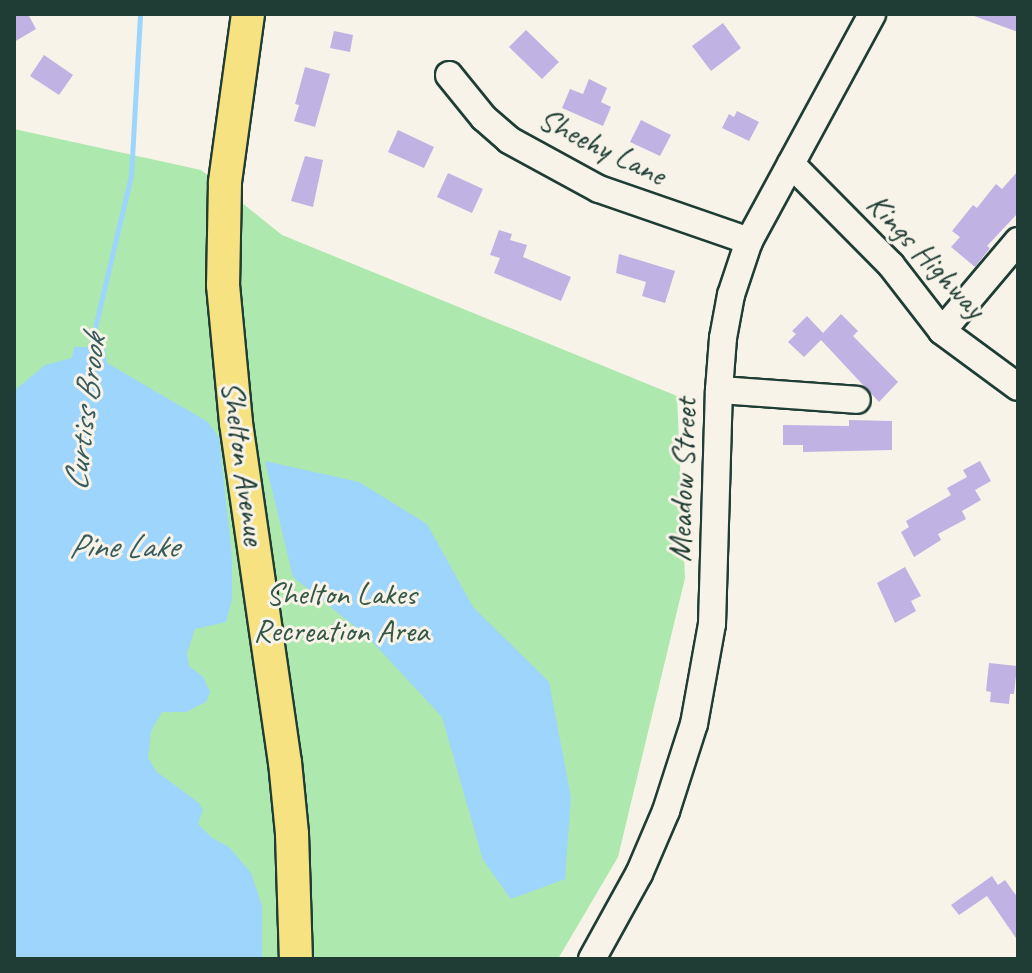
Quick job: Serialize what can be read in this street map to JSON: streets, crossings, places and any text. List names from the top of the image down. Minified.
{"streets":{"main road":["Shelton Avenue"],"street":["Sheehy Lane","Kings Highway","Meadow Street"]},"crossings":[["Sheehy Lane","Meadow Street"],["Kings Highway","Meadow Street"]],"water":["Curtiss Brook","Pine Lake"],"parks":["Shelton Lakes Recreation Area"]}
